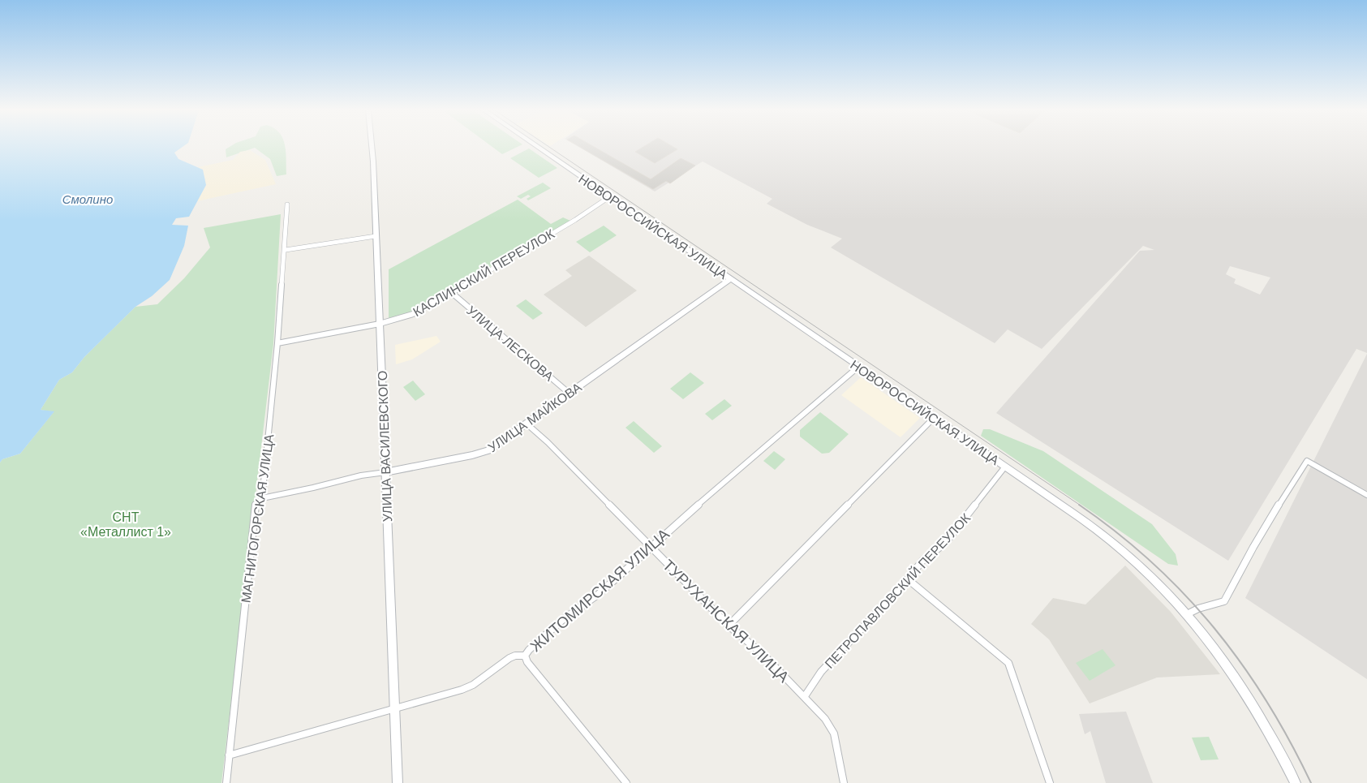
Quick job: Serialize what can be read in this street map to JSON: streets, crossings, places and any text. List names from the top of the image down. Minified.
{"streets":{"street":["НОВОРОССИЙСКАЯ УЛИЦА","КАСЛИНСКИЙ ПЕРЕУЛОК","УЛИЦА ЛЕСКОВА","УЛИЦА МАЙКОВА","УЛИЦА ВАСИЛЕВСКОГО","МАГНИТОГОРСКАЯ УЛИЦА","ЖИТОМИРСКАЯ УЛИЦА","ПЕТРОПАВЛОВСКИЙ ПЕРЕУЛОК","ТУРУХАНСКАЯ УЛИЦА"]},"crossings":[["НОВОРОССИЙСКАЯ УЛИЦА","КАСЛИНСКИЙ ПЕРЕУЛОК"],["НОВОРОССИЙСКАЯ УЛИЦА","УЛИЦА МАЙКОВА"],["НОВОРОССИЙСКАЯ УЛИЦА","ЖИТОМИРСКАЯ УЛИЦА"],["НОВОРОССИЙСКАЯ УЛИЦА","ПЕТРОПАВЛОВСКИЙ ПЕРЕУЛОК"],["КАСЛИНСКИЙ ПЕРЕУЛОК","УЛИЦА ЛЕСКОВА"],["КАСЛИНСКИЙ ПЕРЕУЛОК","УЛИЦА ВАСИЛЕВСКОГО"],["КАСЛИНСКИЙ ПЕРЕУЛОК","МАГНИТОГОРСКАЯ УЛИЦА"],["УЛИЦА ЛЕСКОВА","УЛИЦА МАЙКОВА"],["УЛИЦА МАЙКОВА","УЛИЦА ВАСИЛЕВСКОГО"],["УЛИЦА МАЙКОВА","МАГНИТОГОРСКАЯ УЛИЦА"],["УЛИЦА МАЙКОВА","ТУРУХАНСКАЯ УЛИЦА"],["УЛИЦА ВАСИЛЕВСКОГО","ЖИТОМИРСКАЯ УЛИЦА"],["МАГНИТОГОРСКАЯ УЛИЦА","ЖИТОМИРСКАЯ УЛИЦА"],["ЖИТОМИРСКАЯ УЛИЦА","ТУРУХАНСКАЯ УЛИЦА"],["ПЕТРОПАВЛОВСКИЙ ПЕРЕУЛОК","ТУРУХАНСКАЯ УЛИЦА"]],"water":["Смолино"],"parks":["СНТ «Металлист 1»"]}
